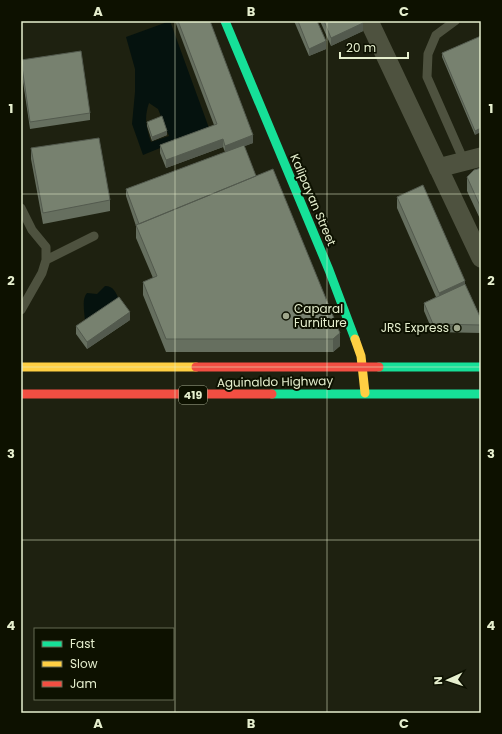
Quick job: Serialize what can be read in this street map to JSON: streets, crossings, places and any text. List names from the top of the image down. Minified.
{"streets":{"main road":["Kalipayan Street","Aguinaldo Highway","419"]},"crossings":[["Kalipayan Street","Aguinaldo Highway"]],"places":["Caparal Furniture","JRS Express"],"legend":["Fast","Slow","Jam"],"scale_bar":"20 m","north":"left","grid":{"columns":["A","B","C"],"rows":["1","2","3","4"]}}
